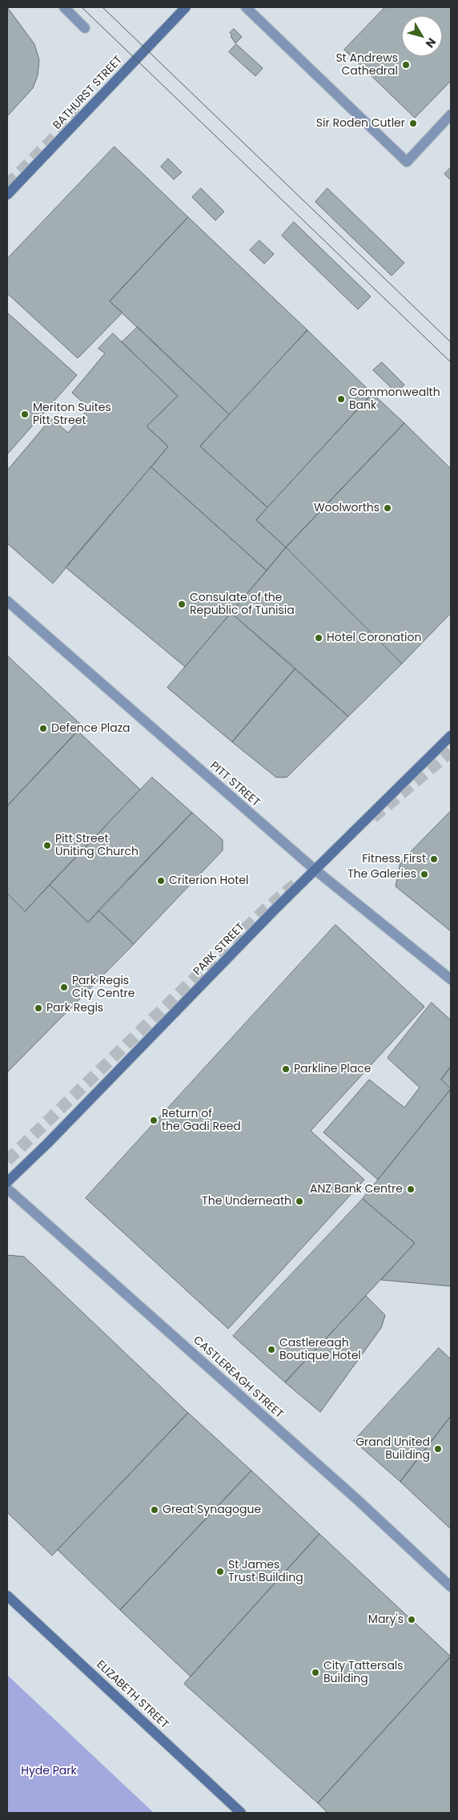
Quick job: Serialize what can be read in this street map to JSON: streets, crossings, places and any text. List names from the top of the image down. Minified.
{"streets":{"main road":["BATHURST STREET","PARK STREET","ELIZABETH STREET"],"street":["PITT STREET","CASTLEREAGH STREET"]},"crossings":[["PITT STREET","PARK STREET"]],"parks":["Hyde Park"],"places":["St Andrews Cathedral","Sir Roden Cutler","Commonwealth Bank","Meriton Suites Pitt Street","Woolworths","Consulate of the Republic of Tunisia","Hotel Coronation","Defence Plaza","Pitt Street Uniting Church","Fitness First","The Galeries","Criterion Hotel","Park Regis City Centre","Park Regis","Parkline Place","Return of the Gadi Reed","ANZ Bank Centre","The Underneath","Castlereagh Boutique Hotel","Grand United Building","Great Synagogue","St James Trust Building","Mary's","City Tattersals Building"],"north":"bottom right"}
